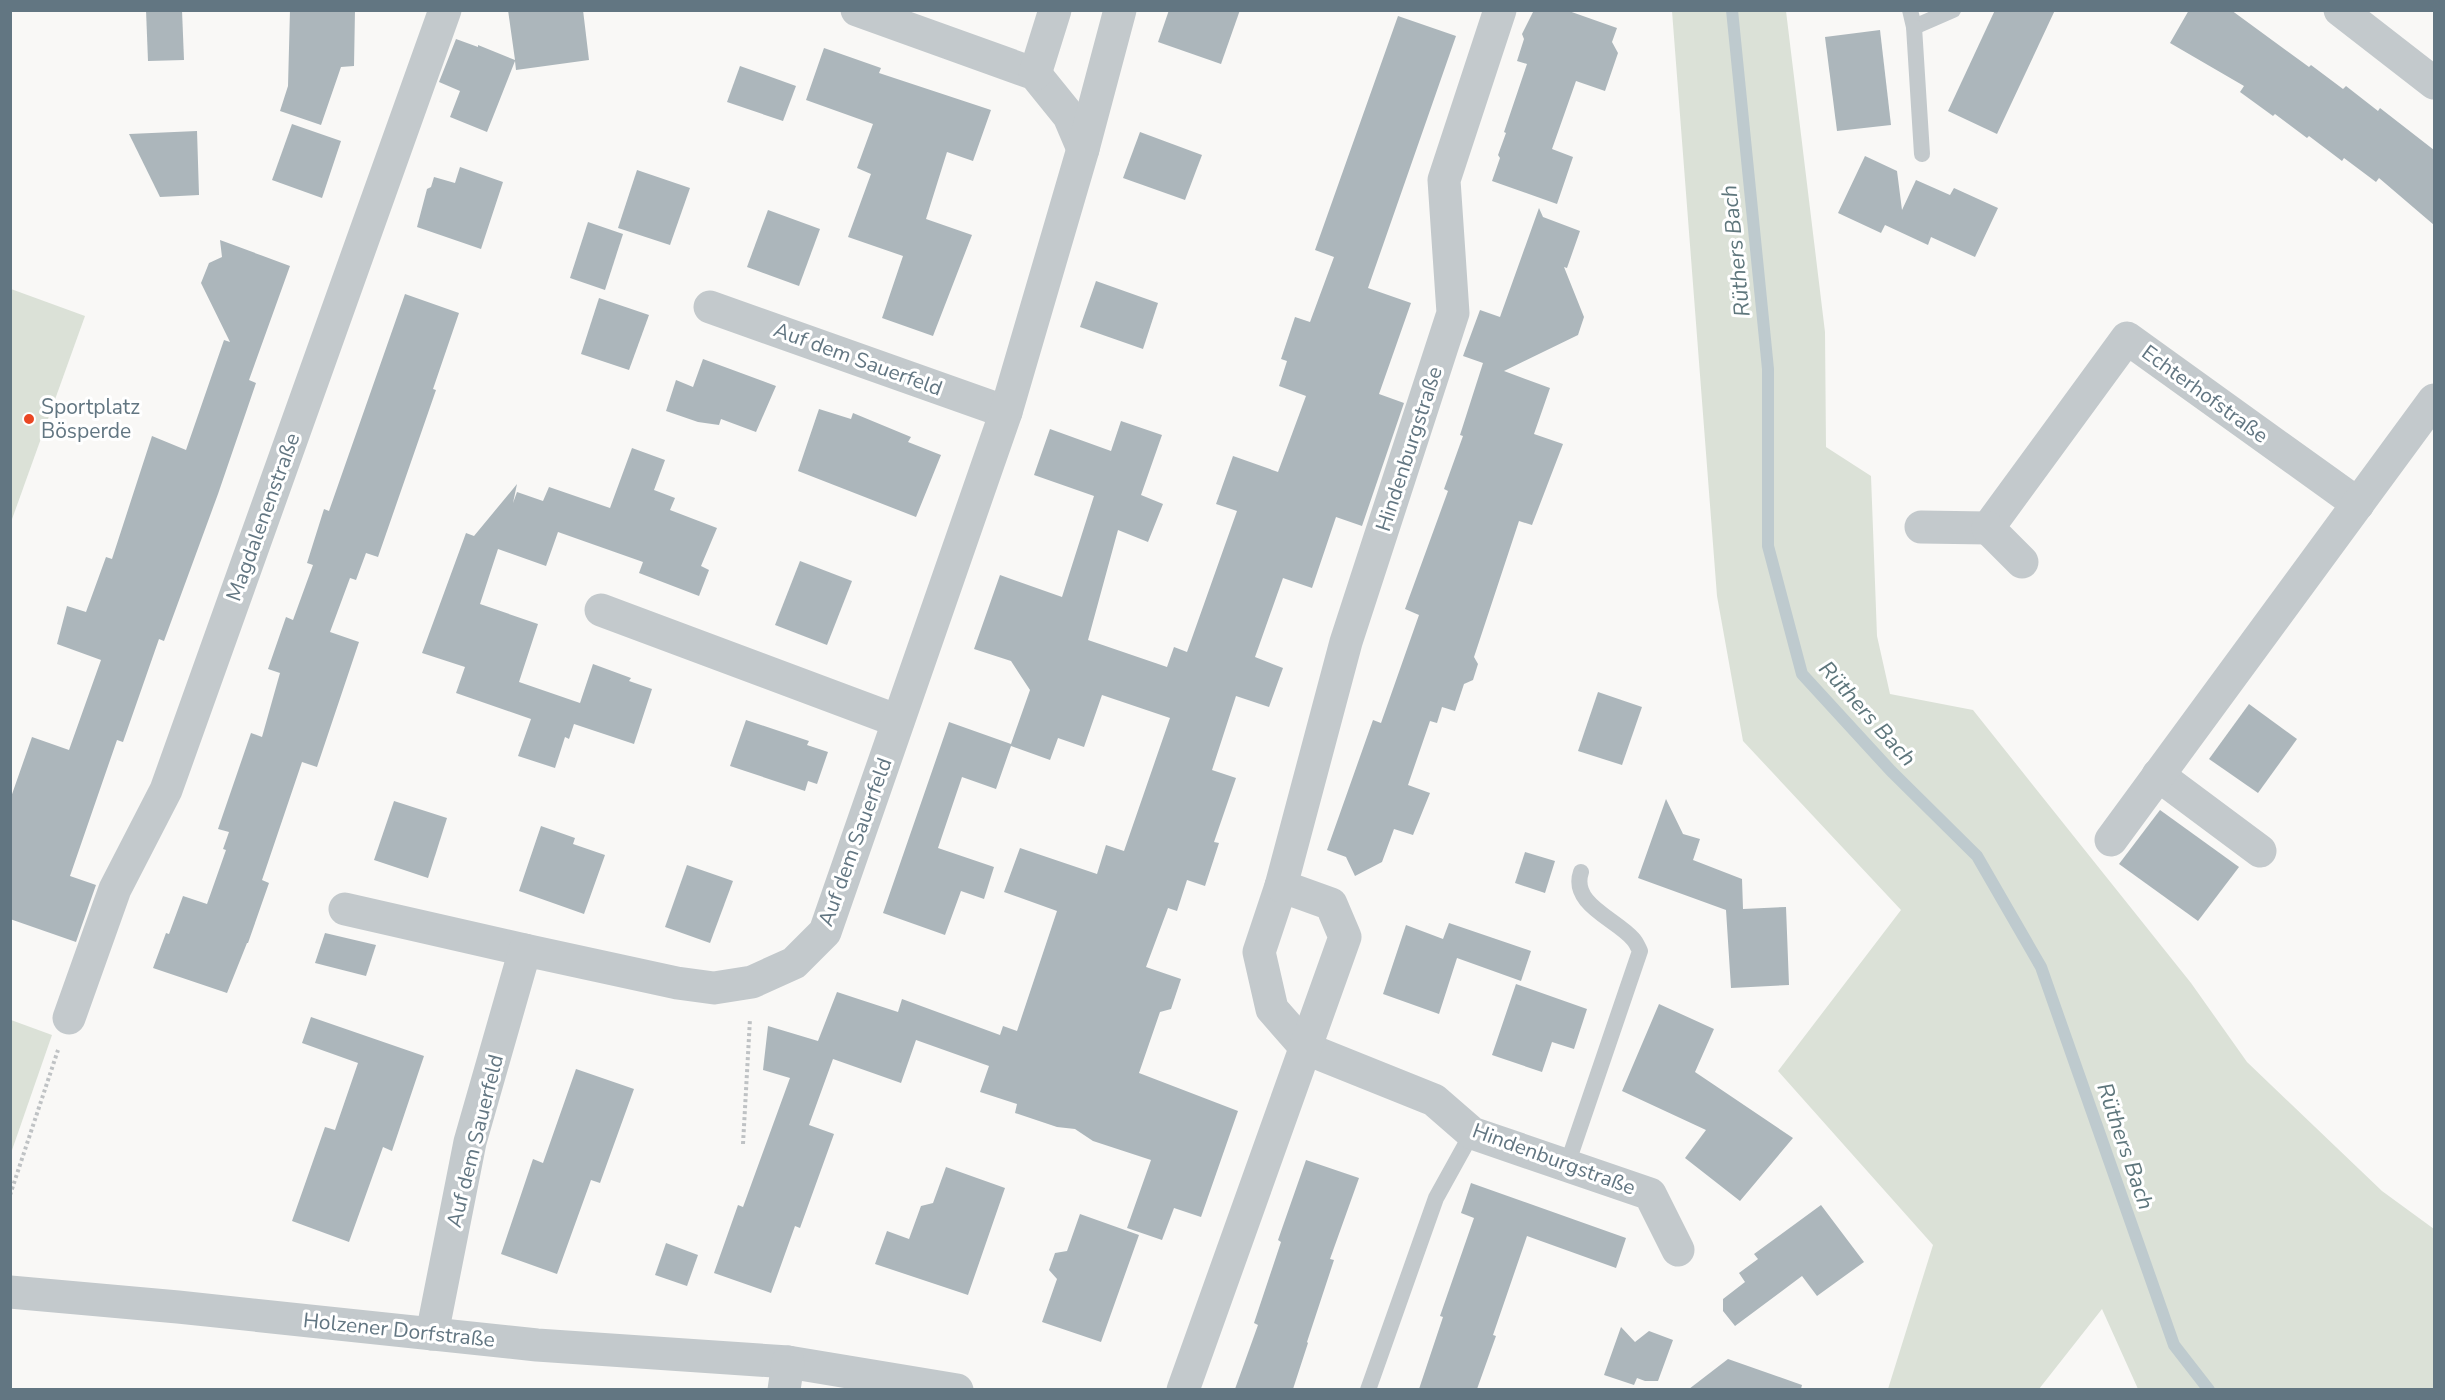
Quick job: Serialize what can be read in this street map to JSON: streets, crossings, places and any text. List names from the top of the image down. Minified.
{"streets":{"street":["Auf dem Sauerfeld","Echterhofstraße","Hindenburgstraße","Magdalenenstraße","Holzener Dorfstraße"]},"crossings":[["Auf dem Sauerfeld","Holzener Dorfstraße"]],"water":["Rüthers Bach"],"places":["Sportplatz Bösperde"]}
